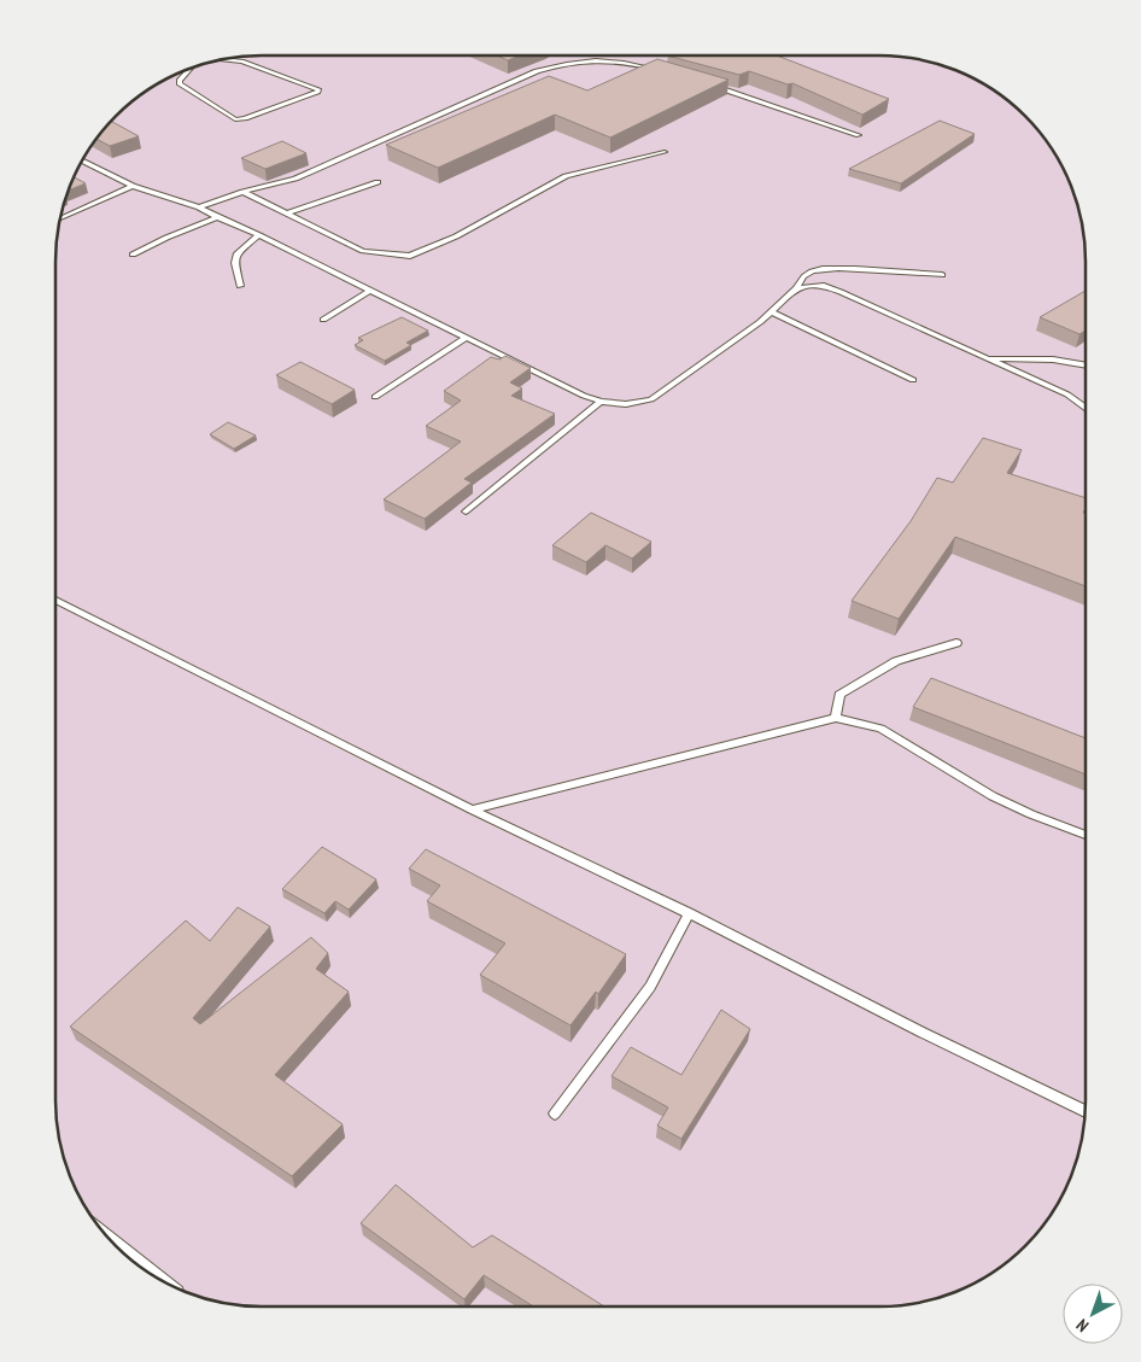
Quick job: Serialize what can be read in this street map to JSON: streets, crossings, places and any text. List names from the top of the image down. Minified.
{"north":"bottom left"}
